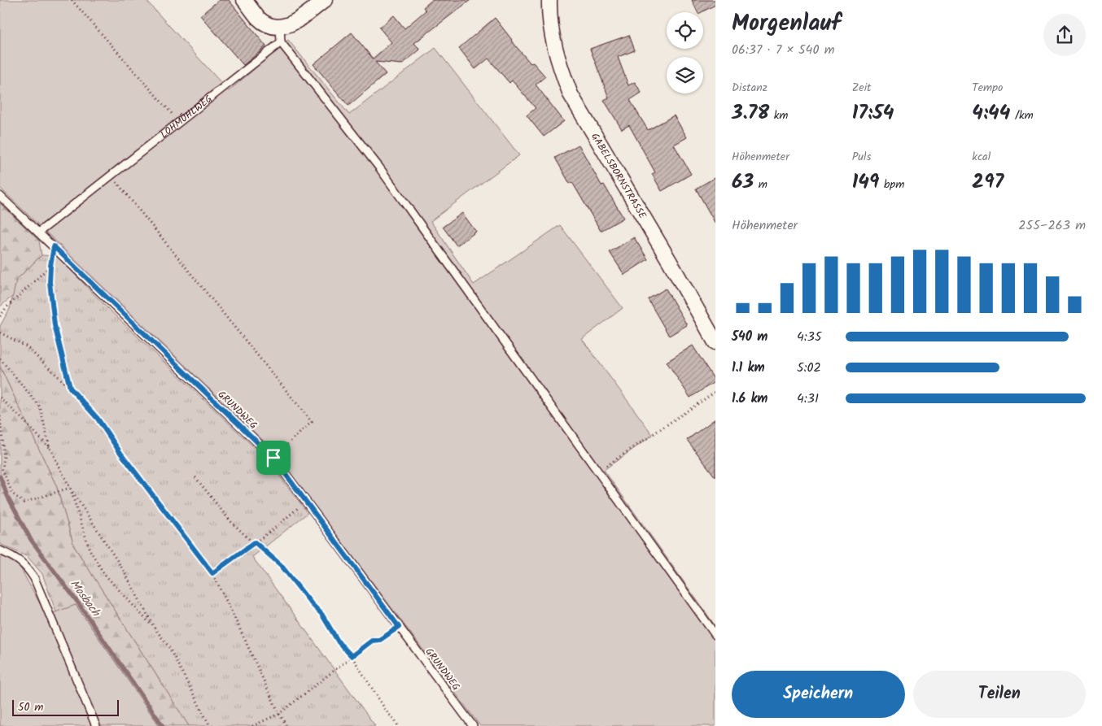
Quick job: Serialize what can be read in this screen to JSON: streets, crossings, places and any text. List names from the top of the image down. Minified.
{"streets":{"street":["GABELSBORNSTRASSE"],"lane":["LOHMÜHLWEG","GRUNDWEG"]},"crossings":[["LOHMÜHLWEG","GRUNDWEG"]],"water":["Mosbach"],"scale_bar":"50 m","page":{"heading":["Morgenlauf","06:37 · 7 × 540 m"],"stats":[["Distanz","3.78 km"],["Zeit","17:54"],["Tempo","4:44 /km"],["Höhenmeter","63 m"],["Puls","149 bpm"],["kcal","297"]],"chart":["Höhenmeter","255–263 m"],"list":[{"name":"540 m","note":"4:35"},{"name":"1.1 km","note":"5:02"},{"name":"1.6 km","note":"4:31"}],"buttons":["Speichern","Teilen"],"scale":"50 m"}}
